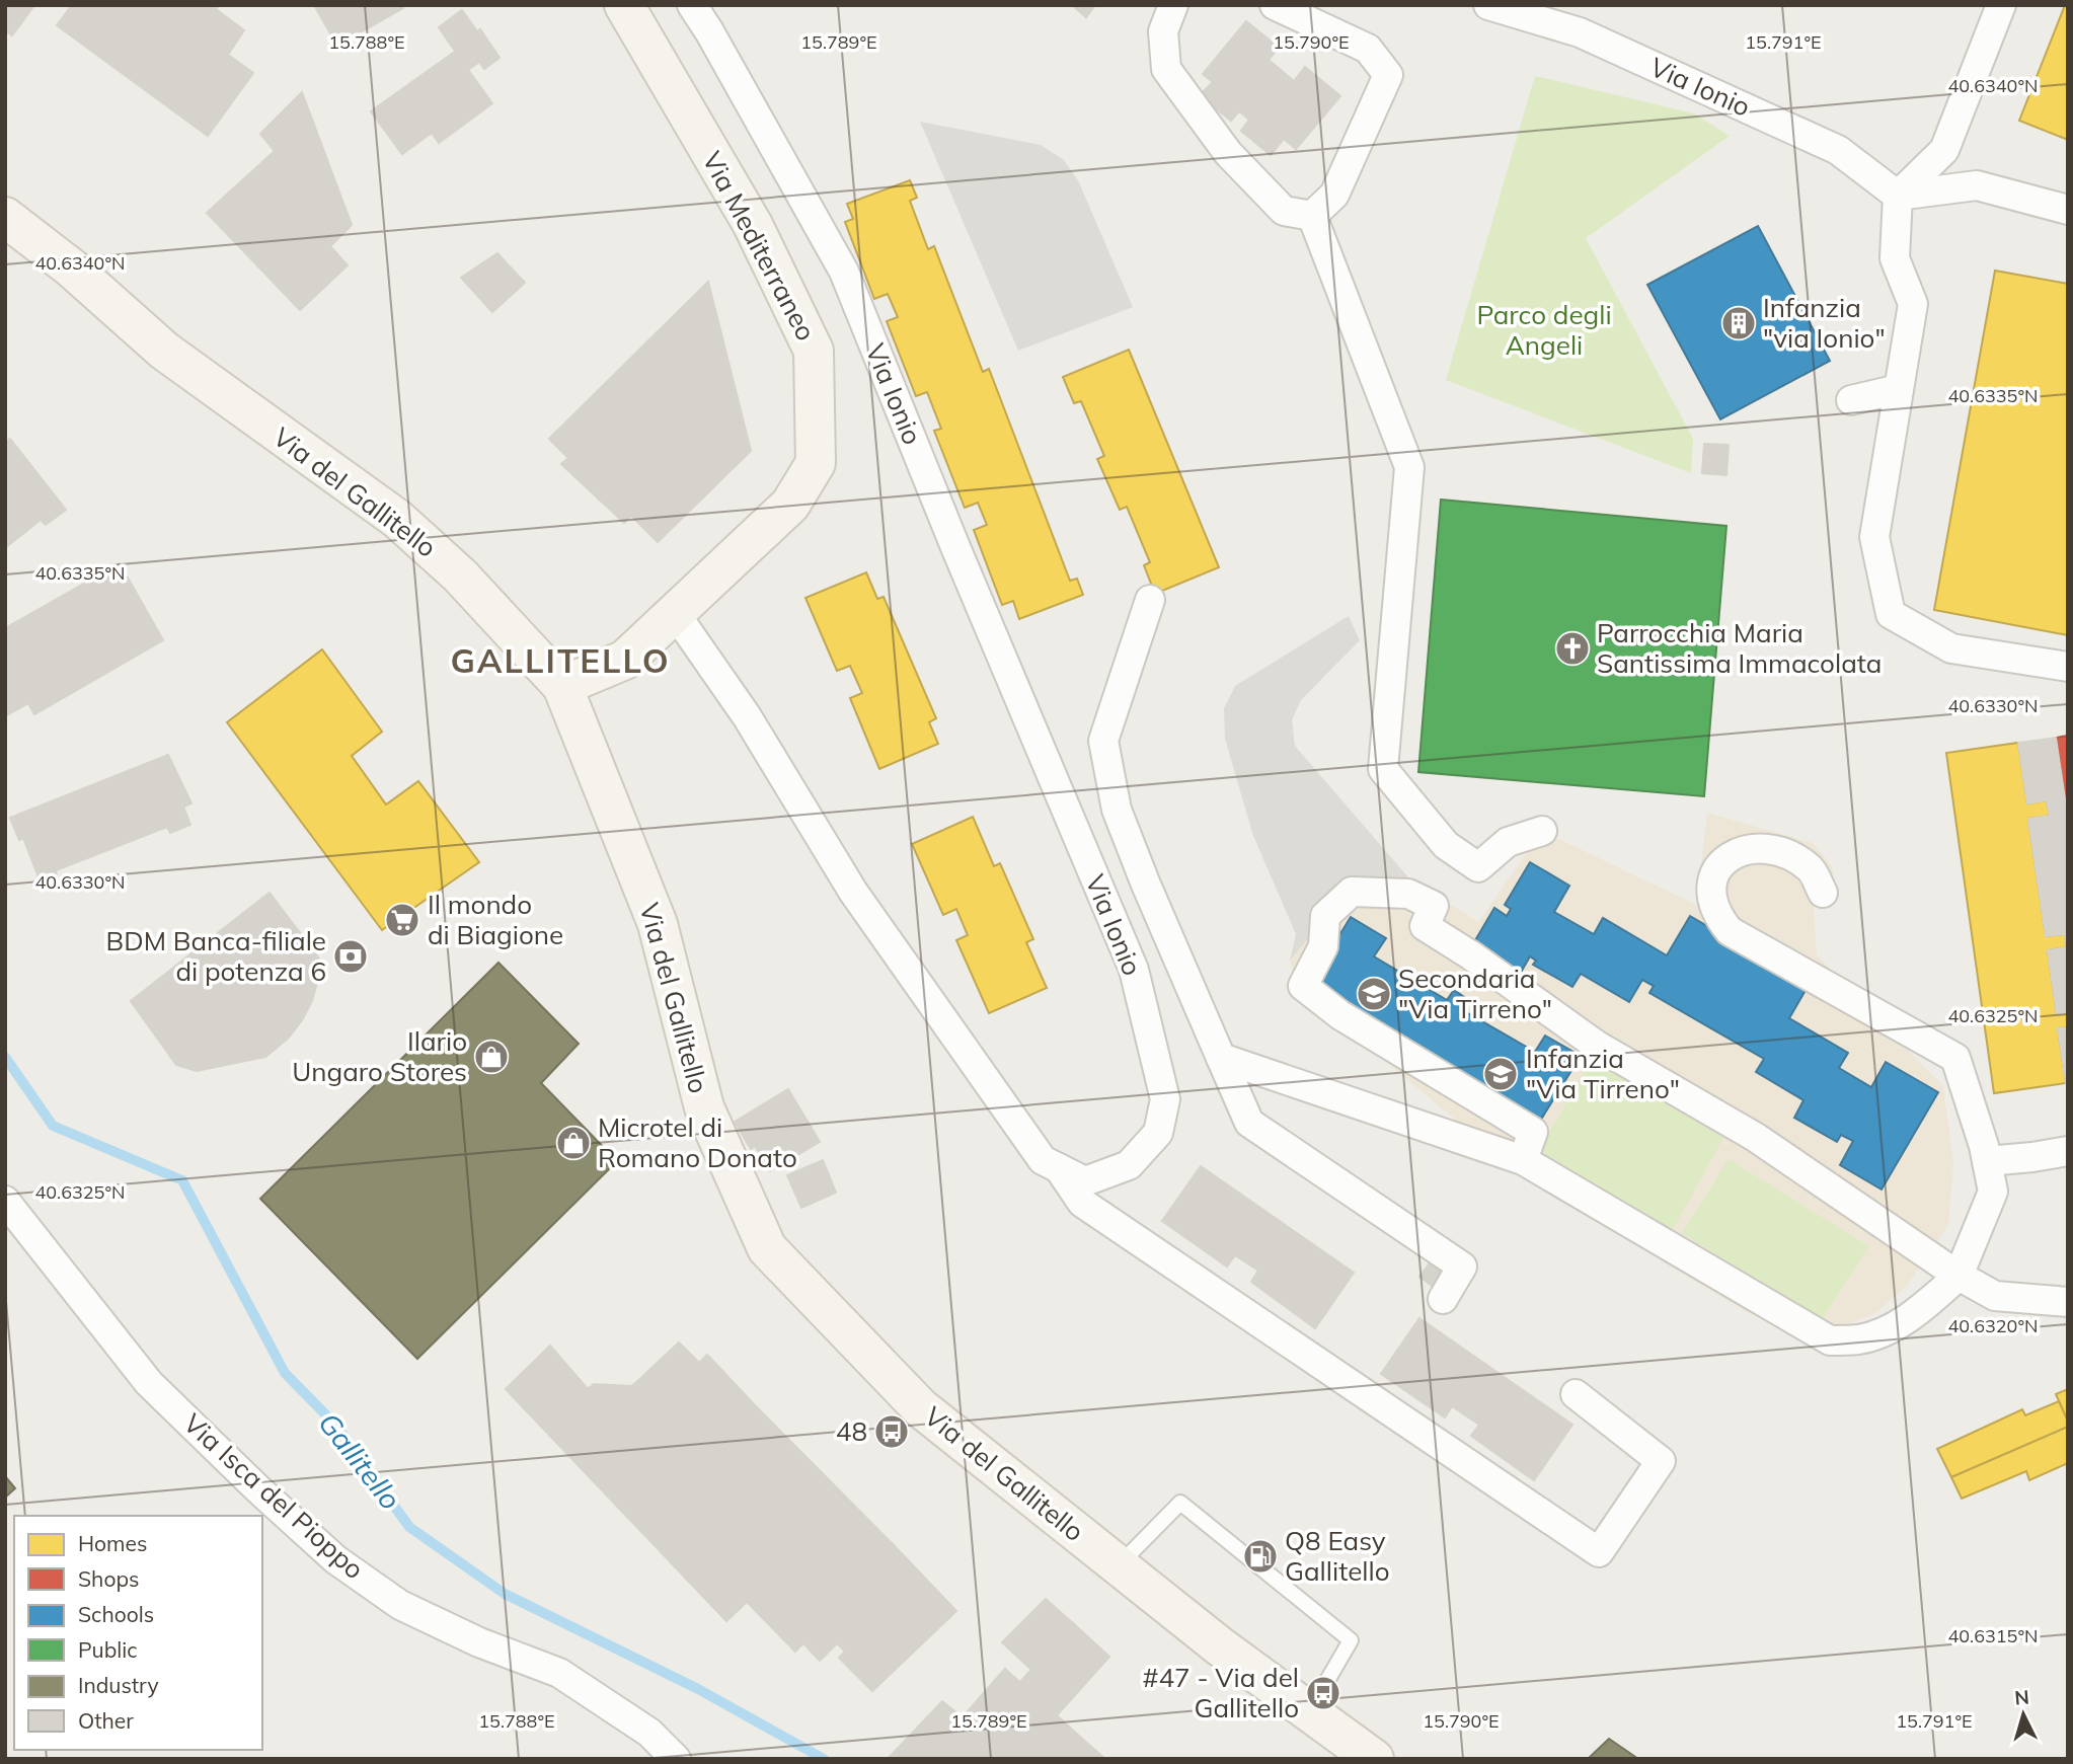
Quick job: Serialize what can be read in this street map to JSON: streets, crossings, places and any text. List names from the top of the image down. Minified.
{"streets":{"street":["Via Ionio","Via Mediterraneo","Via del Gallitello","Via Isca del Pioppo"]},"crossings":[["Via Ionio","Via Mediterraneo"],["Via Mediterraneo","Via del Gallitello"]],"districts":["GALLITELLO"],"water":["Gallitello"],"parks":["Parco degli Angeli"],"places":{"building":["Infanzia \"via Ionio\""],"church":["Parrocchia Maria Santissima Immacolata"],"supermarket":["Il mondo di Biagione"],"bank":["BDM Banca-filiale di potenza 6"],"school or university":["Secondaria \"Via Tirreno\"","Infanzia \"Via Tirreno\""],"shop":["Ilario Ungaro Stores","Microtel di Romano Donato"],"bus stop":["48","#47 - Via del Gallitello"],"fuel station":["Q8 Easy Gallitello"]},"legend":["Homes","Shops","Schools","Public","Industry","Other"],"north":"top","coordinates":["15.788°E","15.789°E","15.790°E","15.791°E","40.6340°N","40.6335°N","40.6330°N","40.6325°N","40.6320°N","40.6315°N"]}
